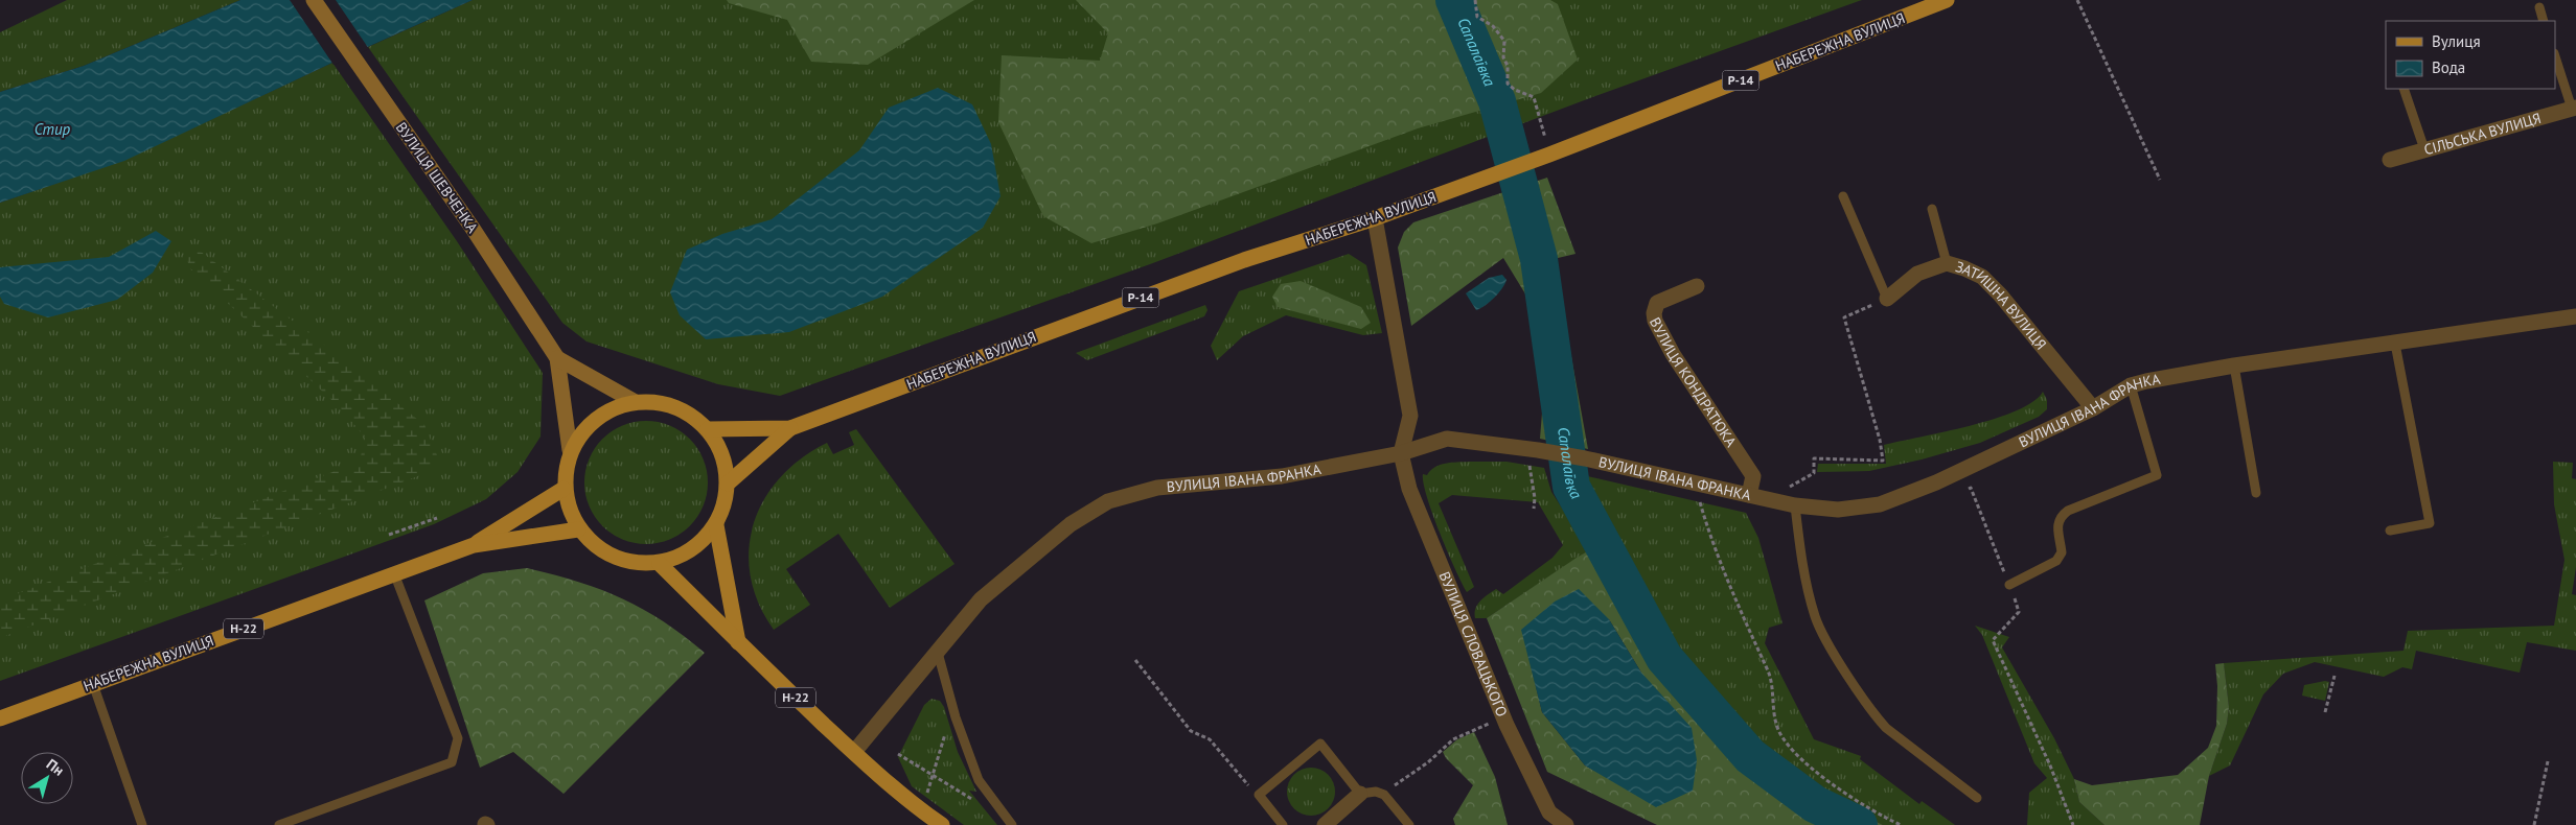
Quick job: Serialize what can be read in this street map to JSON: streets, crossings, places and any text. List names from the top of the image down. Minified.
{"streets":{"main road":["НАБЕРЕЖНА ВУЛИЦЯ","Р-14","Н-22"],"street":["СІЛЬСЬКА ВУЛИЦЯ","ВУЛИЦЯ ШЕВЧЕНКА","ЗАТИШНА ВУЛИЦЯ","ВУЛИЦЯ КОНДРАТЮКА","ВУЛИЦЯ ІВАНА ФРАНКА","ВУЛИЦЯ СЛОВАЦЬКОГО"]},"crossings":[["НАБЕРЕЖНА ВУЛИЦЯ","ВУЛИЦЯ ШЕВЧЕНКА"],["НАБЕРЕЖНА ВУЛИЦЯ","Н-22"],["ВУЛИЦЯ ШЕВЧЕНКА","Н-22"],["ЗАТИШНА ВУЛИЦЯ","ВУЛИЦЯ ІВАНА ФРАНКА"],["ВУЛИЦЯ КОНДРАТЮКА","ВУЛИЦЯ ІВАНА ФРАНКА"],["ВУЛИЦЯ ІВАНА ФРАНКА","Н-22"],["ВУЛИЦЯ ІВАНА ФРАНКА","ВУЛИЦЯ СЛОВАЦЬКОГО"]],"water":["Сапалаївка","Стир"],"legend":["Вулиця","Вода"],"north":"top right"}
